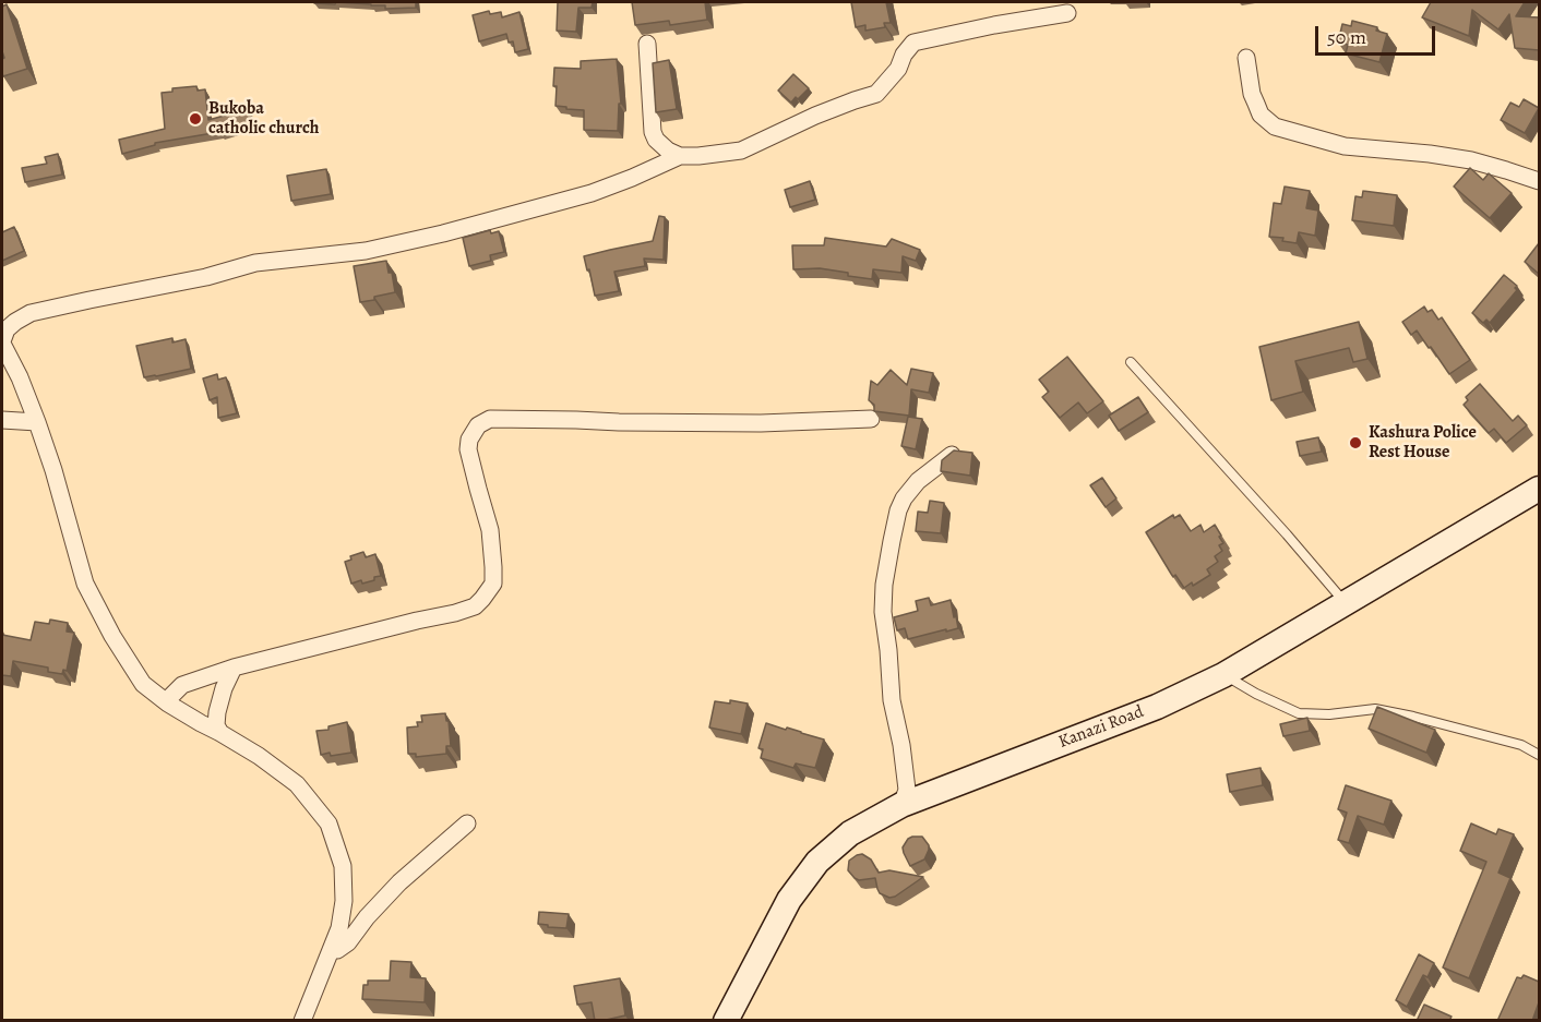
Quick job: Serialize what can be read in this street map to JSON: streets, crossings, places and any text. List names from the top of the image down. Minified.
{"streets":{"main road":["Kanazi Road"]},"places":["Bukoba catholic church","Kashura Police Rest House"],"scale_bar":"50 m"}
